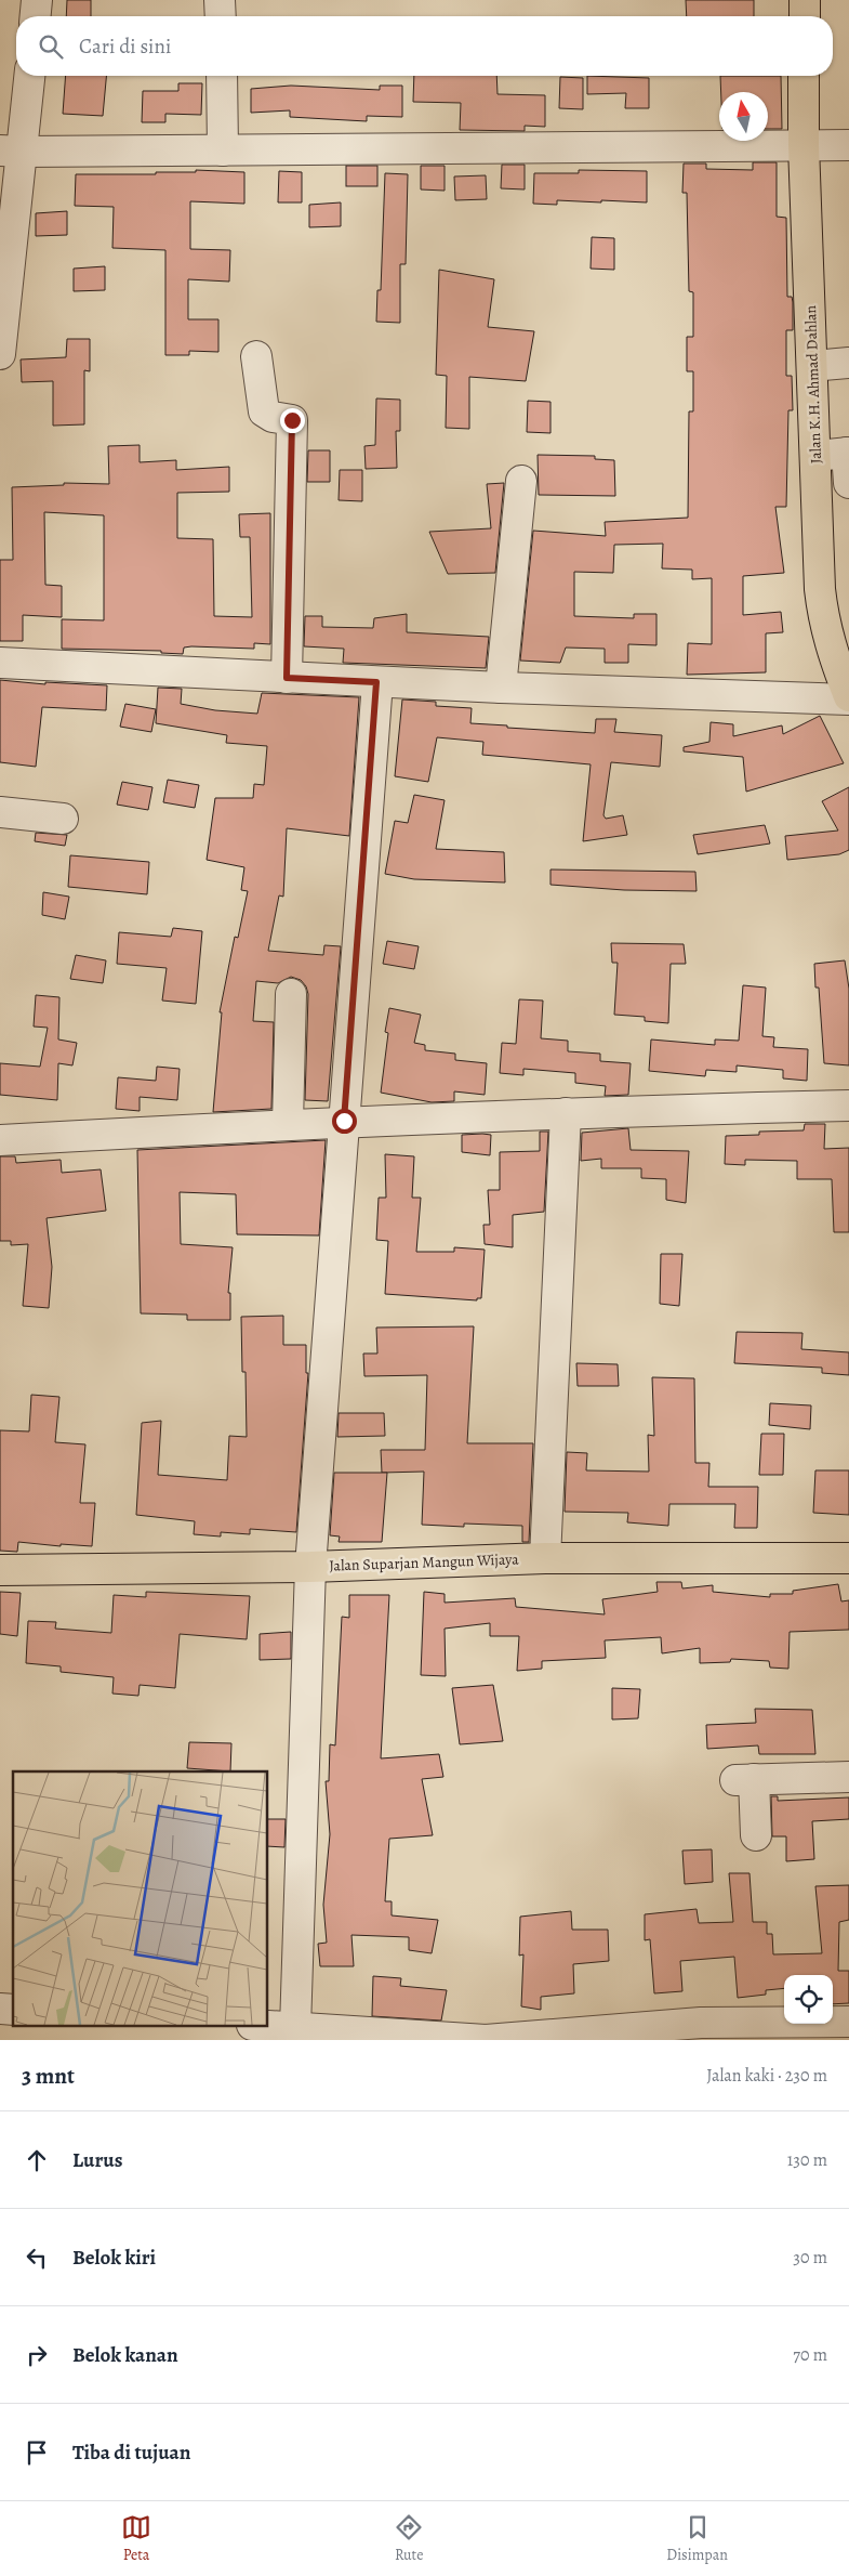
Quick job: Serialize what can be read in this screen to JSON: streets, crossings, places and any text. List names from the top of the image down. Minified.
{"streets":{"highway":["Jalan K.H. Ahmad Dahlan","Jalan Suparjan Mangun Wijaya"]},"north":"top","page":{"search":"Cari di sini","heading":["3 mnt","Jalan kaki · 230 m"],"list":[["Lurus","130 m"],["Belok kiri","30 m"],["Belok kanan","70 m"],"Tiba di tujuan"],"nav":["Peta","Rute","Disimpan"]}}
